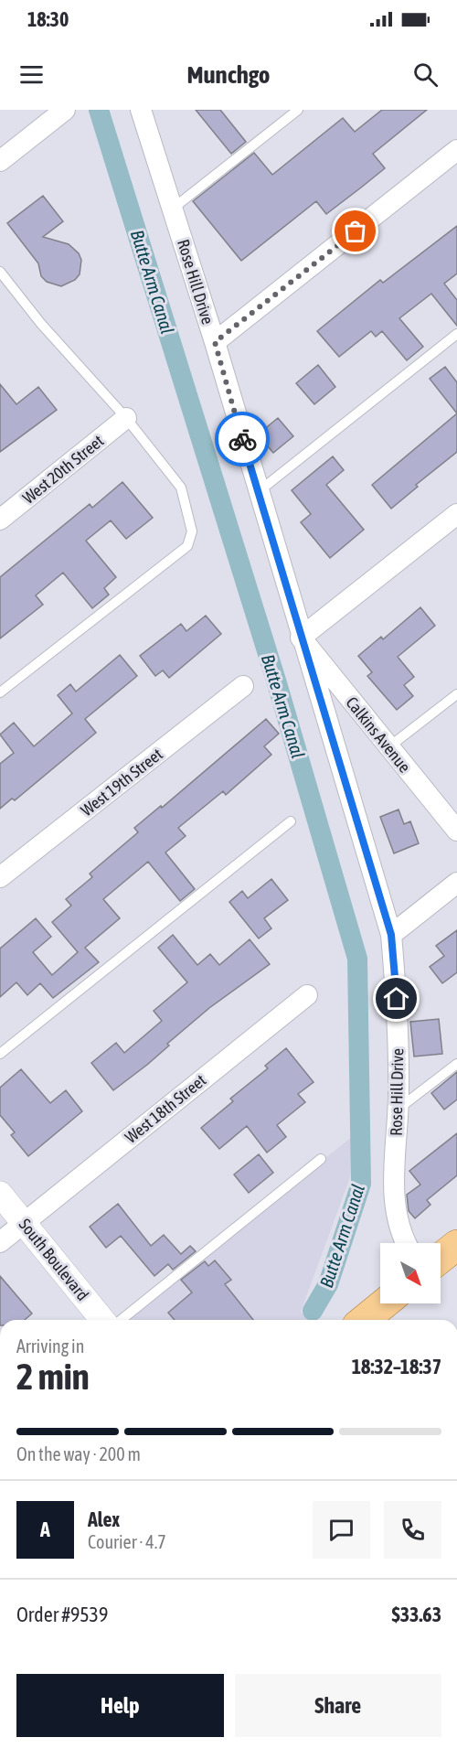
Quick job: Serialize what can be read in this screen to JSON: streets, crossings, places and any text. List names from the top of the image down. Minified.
{"streets":{"street":["Rose Hill Drive","West 20th Street","Calkins Avenue","West 19th Street","West 18th Street","South Boulevard"]},"crossings":[["Rose Hill Drive","Calkins Avenue"],["West 18th Street","South Boulevard"]],"water":["Butte Arm Canal"],"north":"bottom right","page":{"status":"18:30","header":"Munchgo","heading":["2 min","Arriving in","18:32–18:37"],"panel":["Alex","Courier · 4.7","Order #9539","$33.63"],"bar":"On the way · 200 m","round":"A","buttons":["Help","Share"]}}
